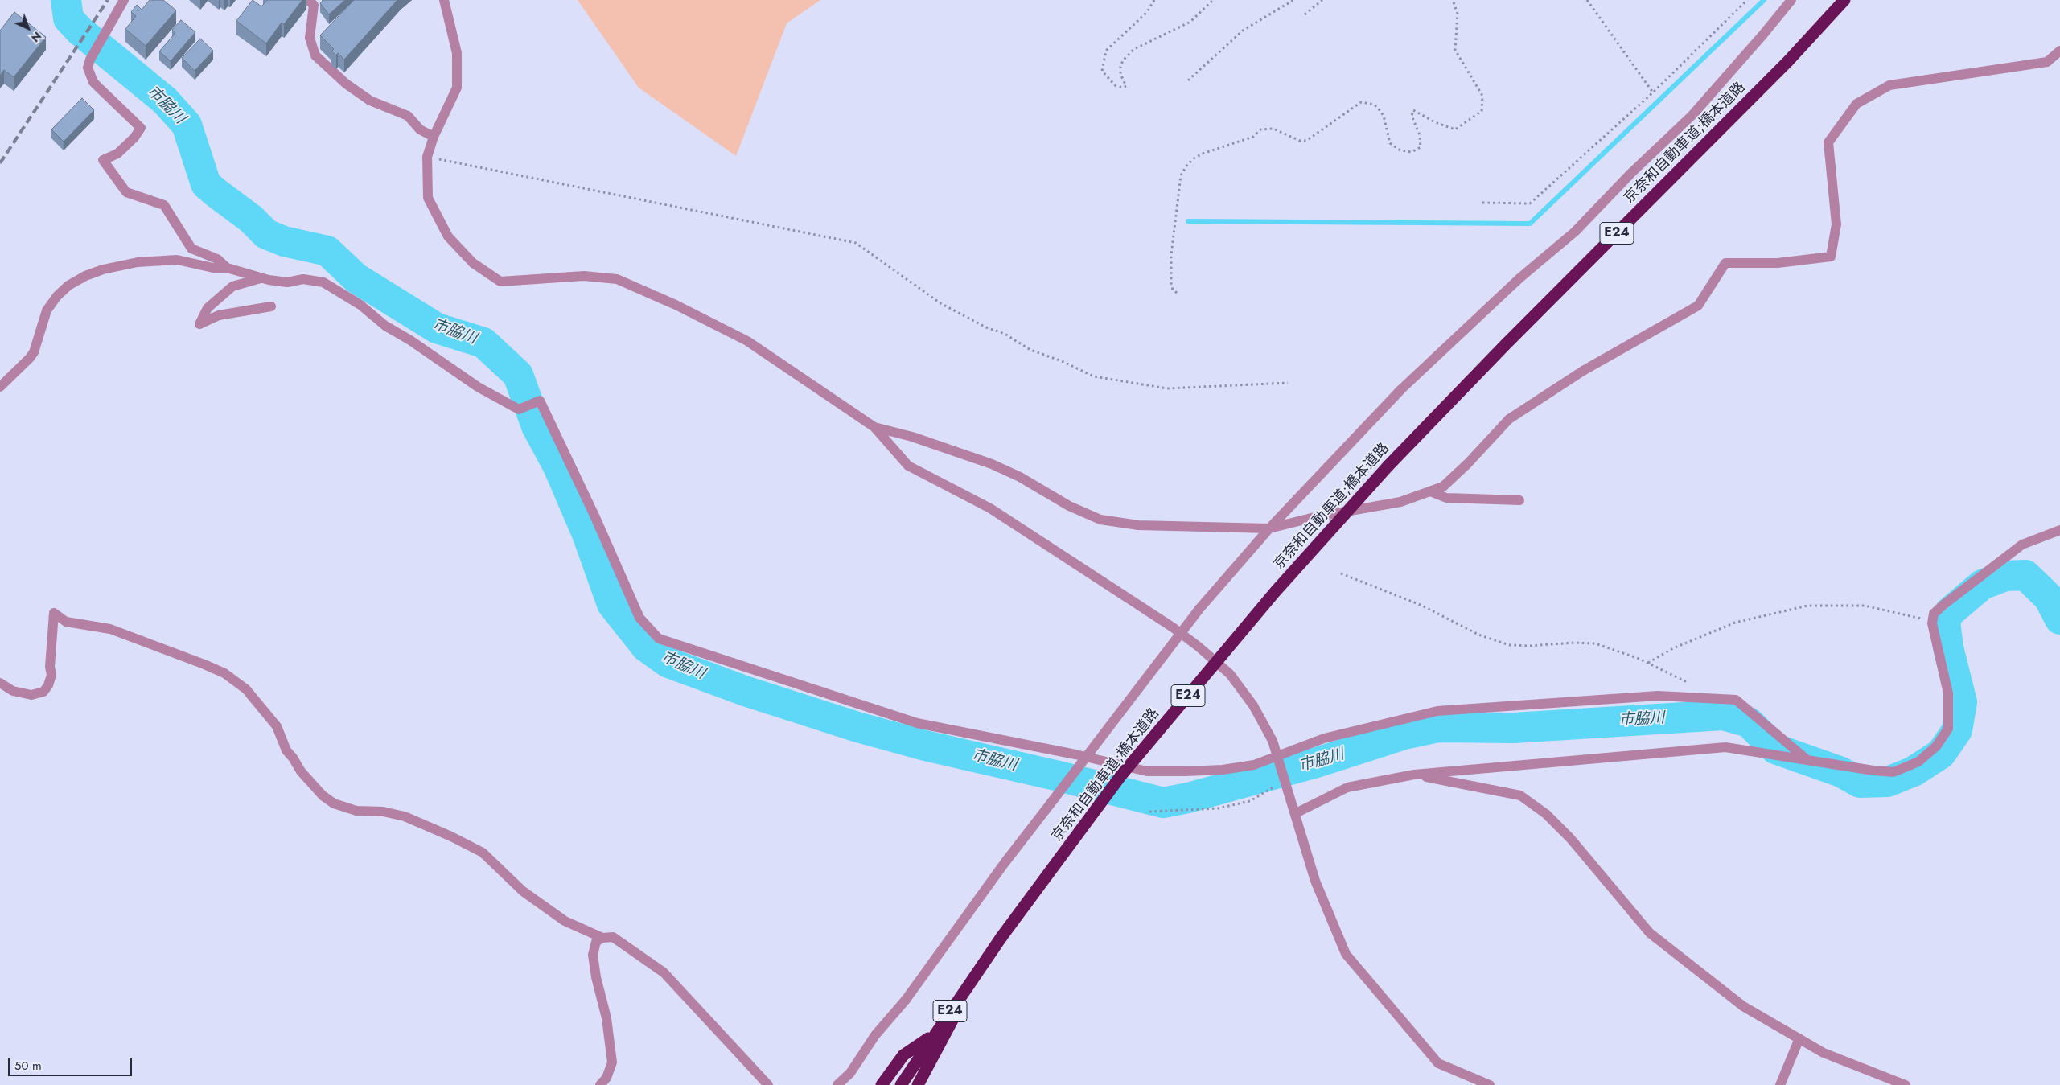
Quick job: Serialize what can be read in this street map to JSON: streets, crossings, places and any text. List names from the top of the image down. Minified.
{"streets":{"highway":["京奈和自動車道;橋本道路","E24"]},"water":["市脇川"],"scale_bar":"50 m","north":"bottom right"}
